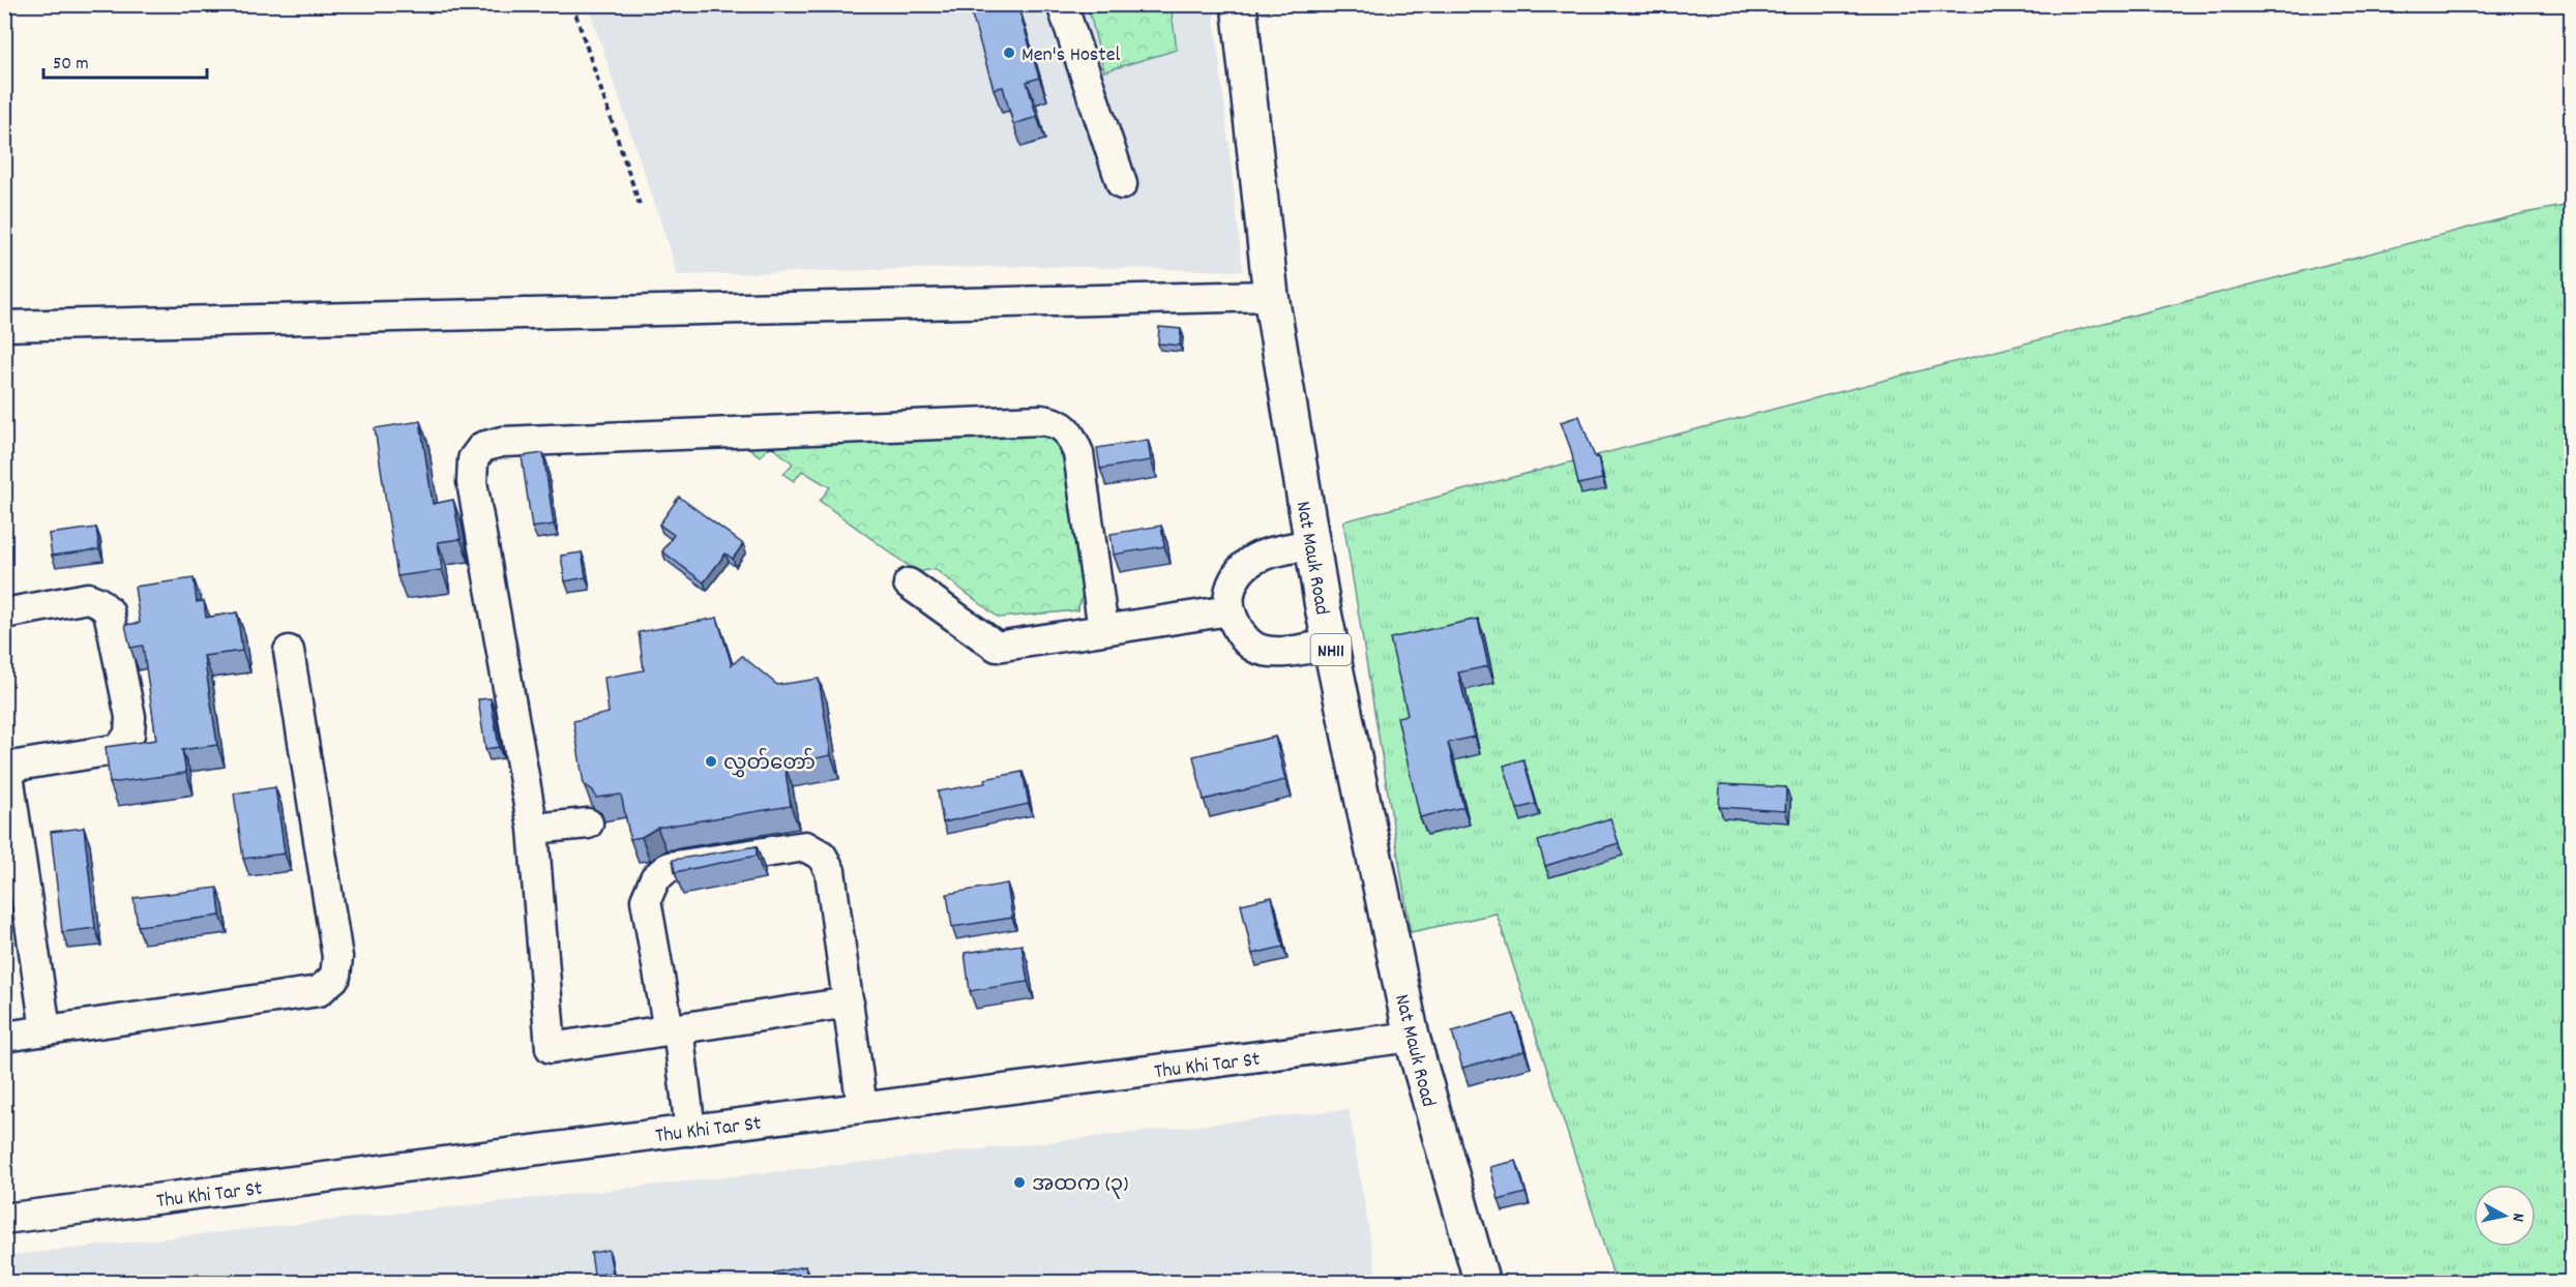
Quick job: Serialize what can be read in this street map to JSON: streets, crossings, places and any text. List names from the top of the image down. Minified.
{"streets":{"highway":["Nat Mauk Road","NH11"],"street":["Thu Khi Tar St"]},"crossings":[["Nat Mauk Road","Thu Khi Tar St"]],"places":["Men's Hostel","လွှတ်တော်","အထက (၃)"],"scale_bar":"50 m","north":"right"}
